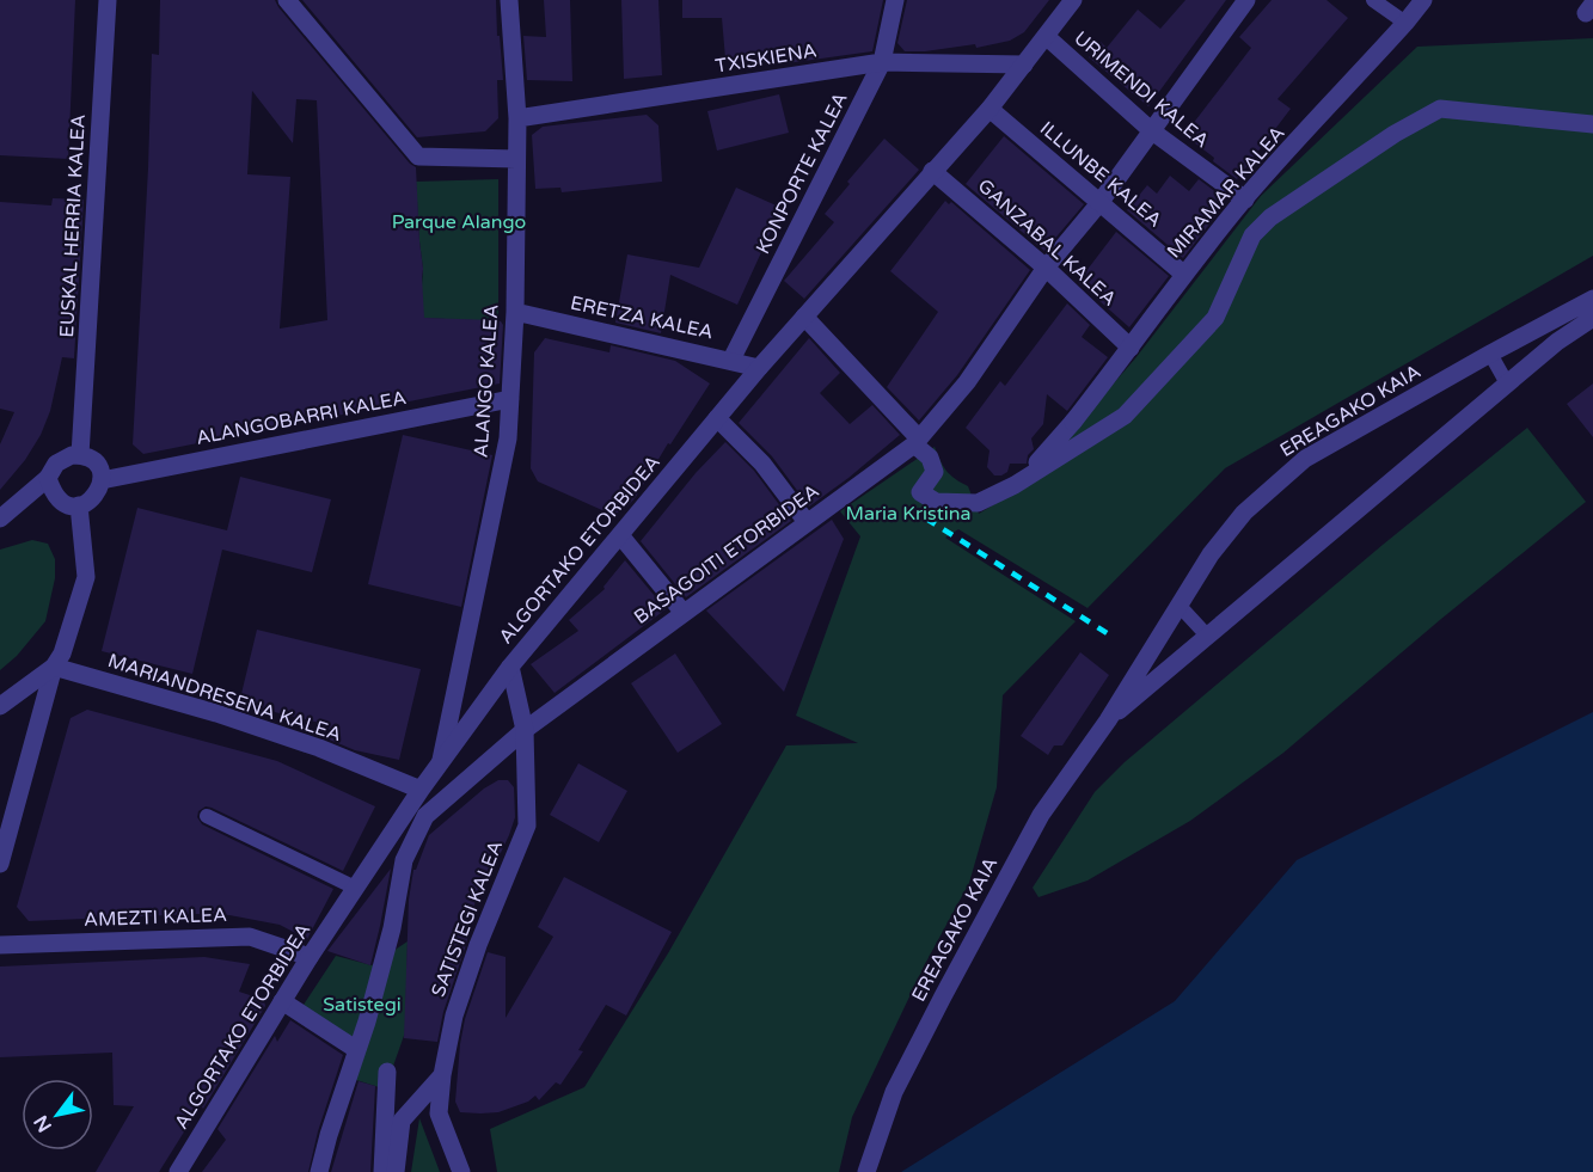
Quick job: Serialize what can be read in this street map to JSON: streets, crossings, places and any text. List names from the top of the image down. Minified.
{"streets":{"street":["TXISKIENA","URIMENDI KALEA","KONPORTE KALEA","ILLUNBE KALEA","MIRAMAR KALEA","EUSKAL HERRIA KALEA","GANZABAL KALEA","ERETZA KALEA","ALANGO KALEA","EREAGAKO KAIA","ALANGOBARRI KALEA","ALGORTAKO ETORBIDEA","BASAGOITI ETORBIDEA","MARIANDRESENA KALEA","AMEZTI KALEA","SATISTEGI KALEA"]},"crossings":[["TXISKIENA","KONPORTE KALEA"],["TXISKIENA","ALANGO KALEA"],["TXISKIENA","ALGORTAKO ETORBIDEA"],["URIMENDI KALEA","MIRAMAR KALEA"],["URIMENDI KALEA","ALGORTAKO ETORBIDEA"],["URIMENDI KALEA","BASAGOITI ETORBIDEA"],["KONPORTE KALEA","ERETZA KALEA"],["ILLUNBE KALEA","MIRAMAR KALEA"],["ILLUNBE KALEA","ALGORTAKO ETORBIDEA"],["ILLUNBE KALEA","BASAGOITI ETORBIDEA"],["MIRAMAR KALEA","GANZABAL KALEA"],["EUSKAL HERRIA KALEA","ALANGOBARRI KALEA"],["GANZABAL KALEA","ALGORTAKO ETORBIDEA"],["GANZABAL KALEA","BASAGOITI ETORBIDEA"],["ERETZA KALEA","ALANGO KALEA"],["ERETZA KALEA","ALGORTAKO ETORBIDEA"],["ALANGO KALEA","ALANGOBARRI KALEA"],["ALANGO KALEA","ALGORTAKO ETORBIDEA"],["ALGORTAKO ETORBIDEA","MARIANDRESENA KALEA"],["ALGORTAKO ETORBIDEA","AMEZTI KALEA"],["ALGORTAKO ETORBIDEA","SATISTEGI KALEA"],["BASAGOITI ETORBIDEA","SATISTEGI KALEA"]],"parks":["Parque Alango","Maria Kristina","Satistegi"],"north":"bottom left"}
